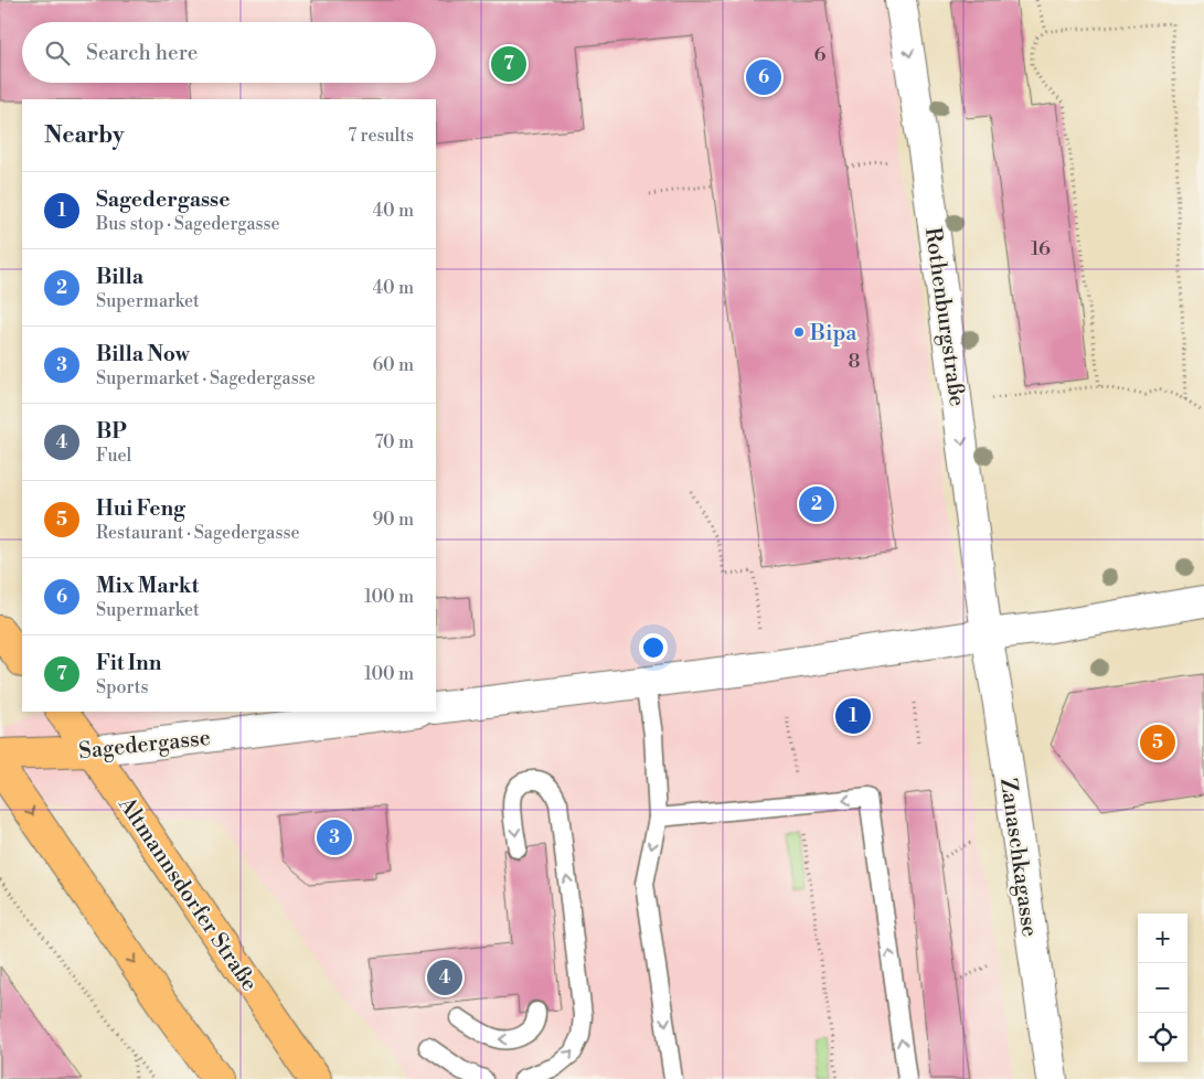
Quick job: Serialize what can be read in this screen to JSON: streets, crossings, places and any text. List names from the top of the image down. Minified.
{"streets":{"main road":["Sagedergasse","Altmannsdorfer Straße"],"street":["Rothenburgstraße","Zanaschkagasse"]},"crossings":[["Rothenburgstraße","Zanaschkagasse"],["Sagedergasse","Altmannsdorfer Straße"]],"one_way":["Rothenburgstraße"],"places":["Bipa"],"house_numbers":["6","16","8"],"page":{"search":"Search here","pins":["7","6","2","1","5","3","4"],"heading":["Nearby","7 results"],"list":[{"mark":"1","name":"Sagedergasse","note":"Bus stop · Sagedergasse","value":"40 m"},{"mark":"2","name":"Billa","note":"Supermarket","value":"40 m"},{"mark":"3","name":"Billa Now","note":"Supermarket · Sagedergasse","value":"60 m"},{"mark":"4","name":"BP","note":"Fuel","value":"70 m"},{"mark":"5","name":"Hui Feng","note":"Restaurant · Sagedergasse","value":"90 m"},{"mark":"6","name":"Mix Markt","note":"Supermarket","value":"100 m"},{"mark":"7","name":"Fit Inn","note":"Sports","value":"100 m"}],"map_buttons":["+","−"]}}
